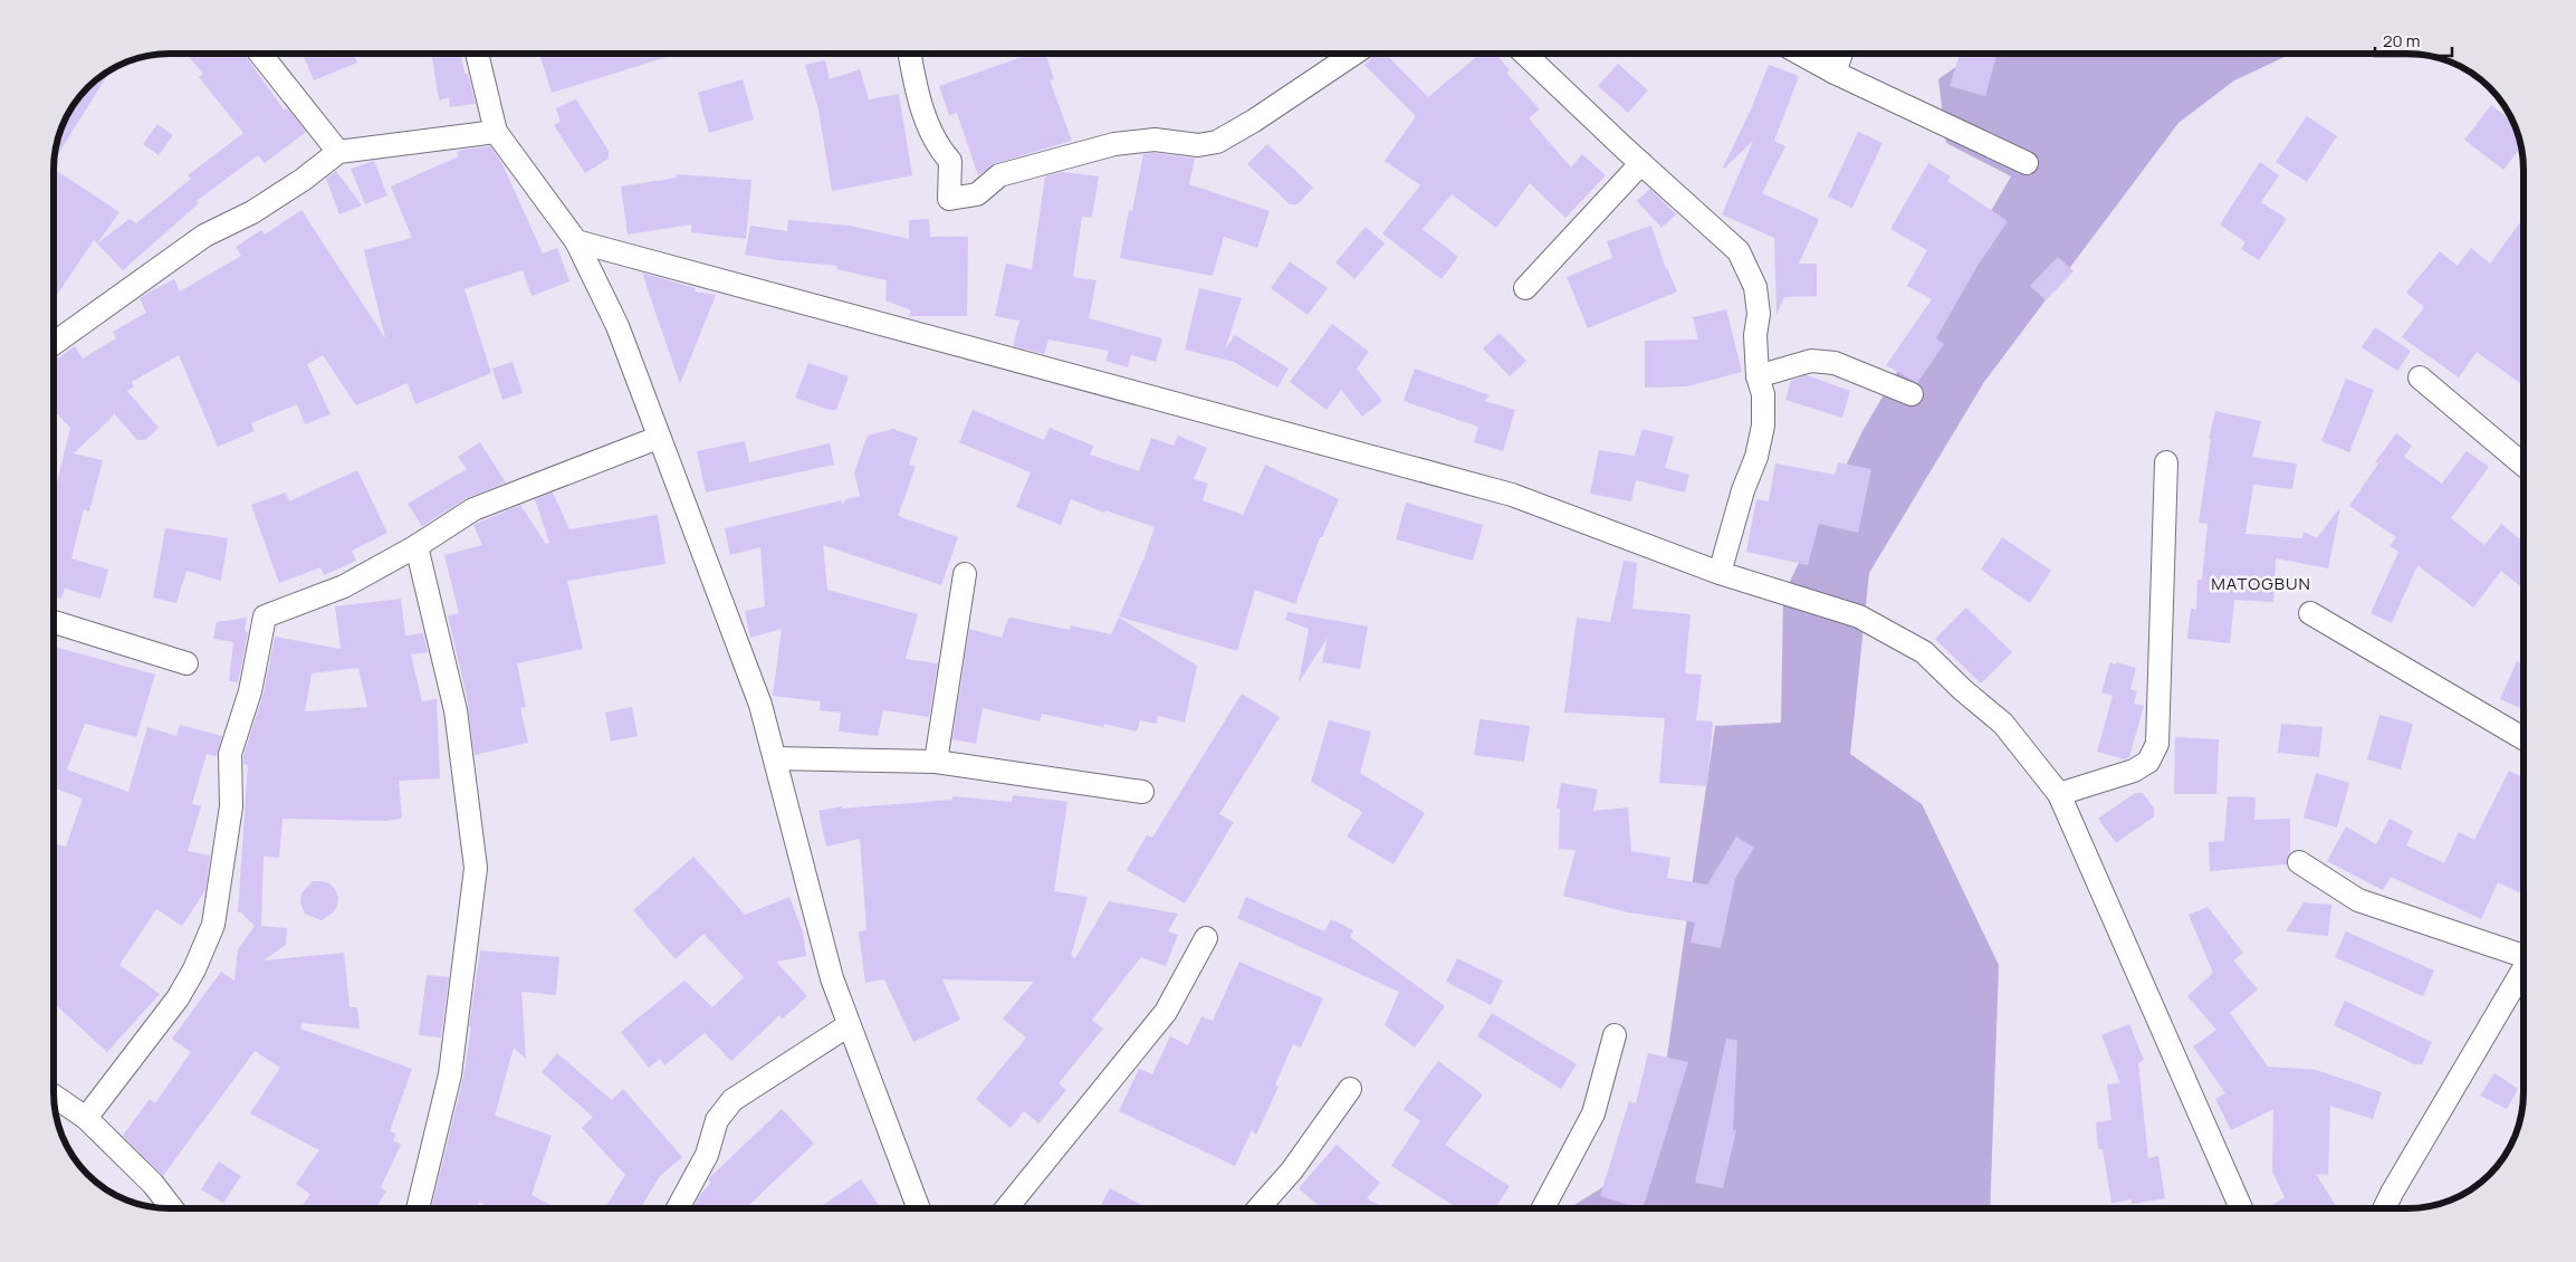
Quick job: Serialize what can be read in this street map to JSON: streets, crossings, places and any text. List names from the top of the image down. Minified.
{"districts":["MATOGBUN"],"scale_bar":"20 m"}
